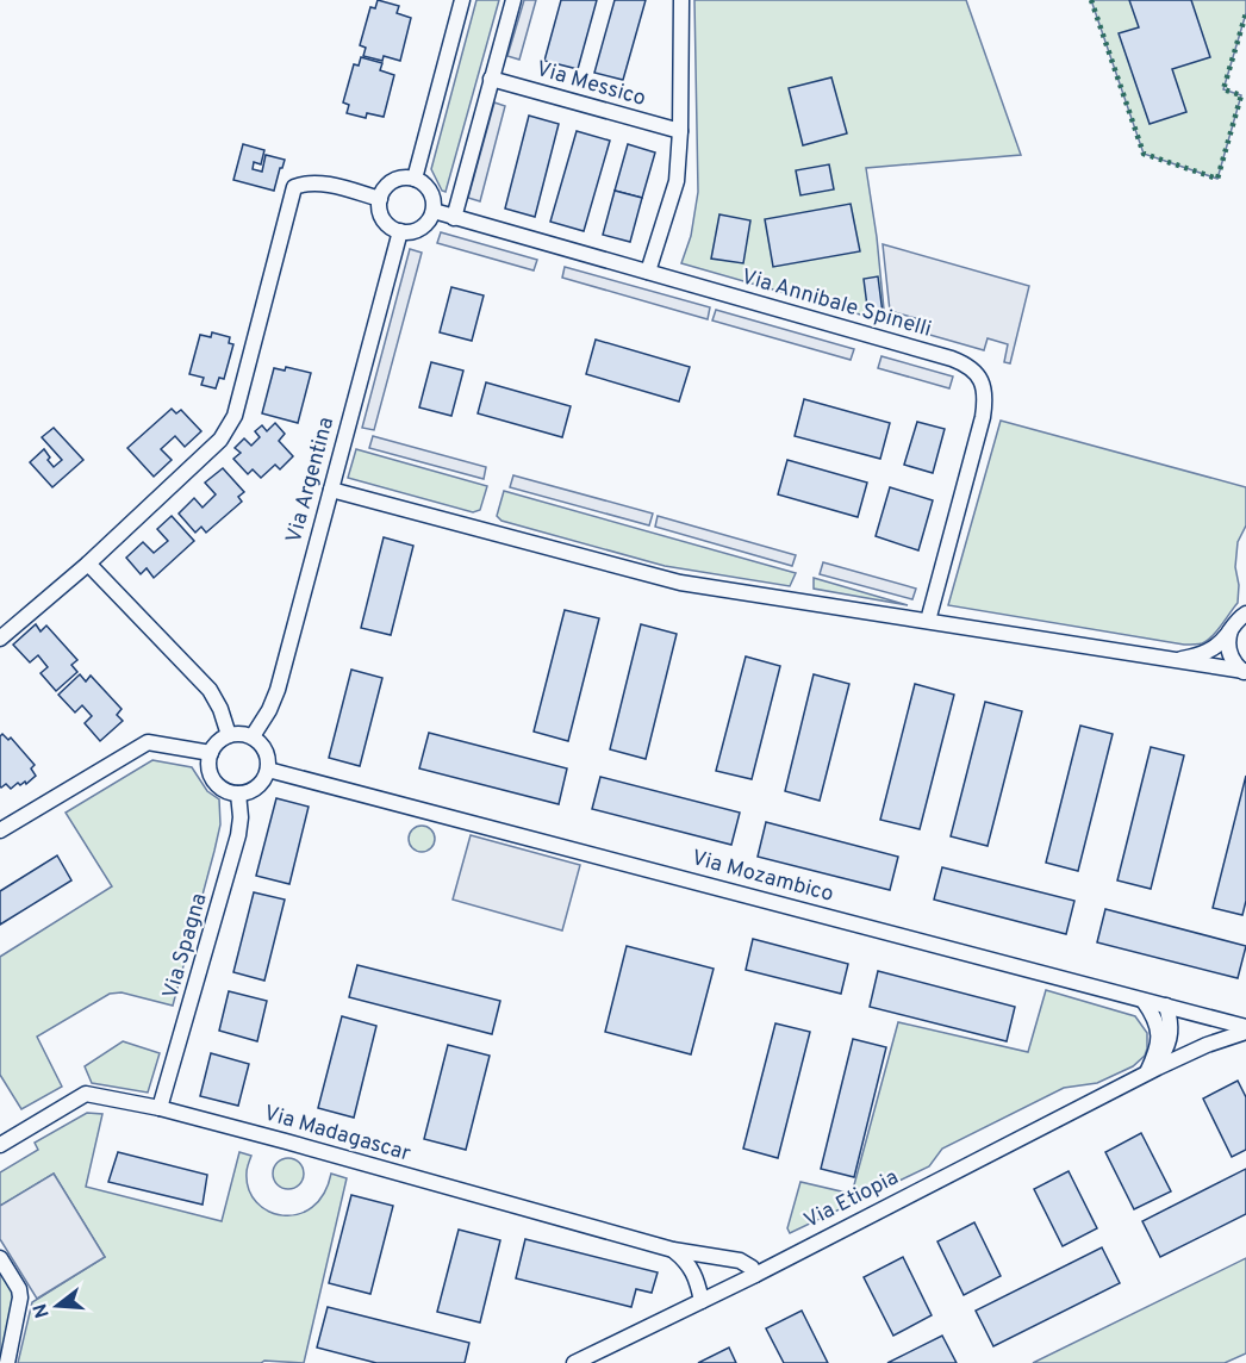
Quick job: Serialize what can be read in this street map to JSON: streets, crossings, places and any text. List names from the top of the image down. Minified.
{"streets":{"street":["Via Messico","Via Annibale Spinelli","Via Argentina","Via Mozambico","Via Spagna","Via Madagascar","Via Etiopia"]},"crossings":[["Via Messico","Via Annibale Spinelli"],["Via Annibale Spinelli","Via Argentina"],["Via Argentina","Via Mozambico"],["Via Argentina","Via Spagna"],["Via Mozambico","Via Spagna"],["Via Mozambico","Via Etiopia"],["Via Spagna","Via Madagascar"],["Via Madagascar","Via Etiopia"]],"north":"left"}
